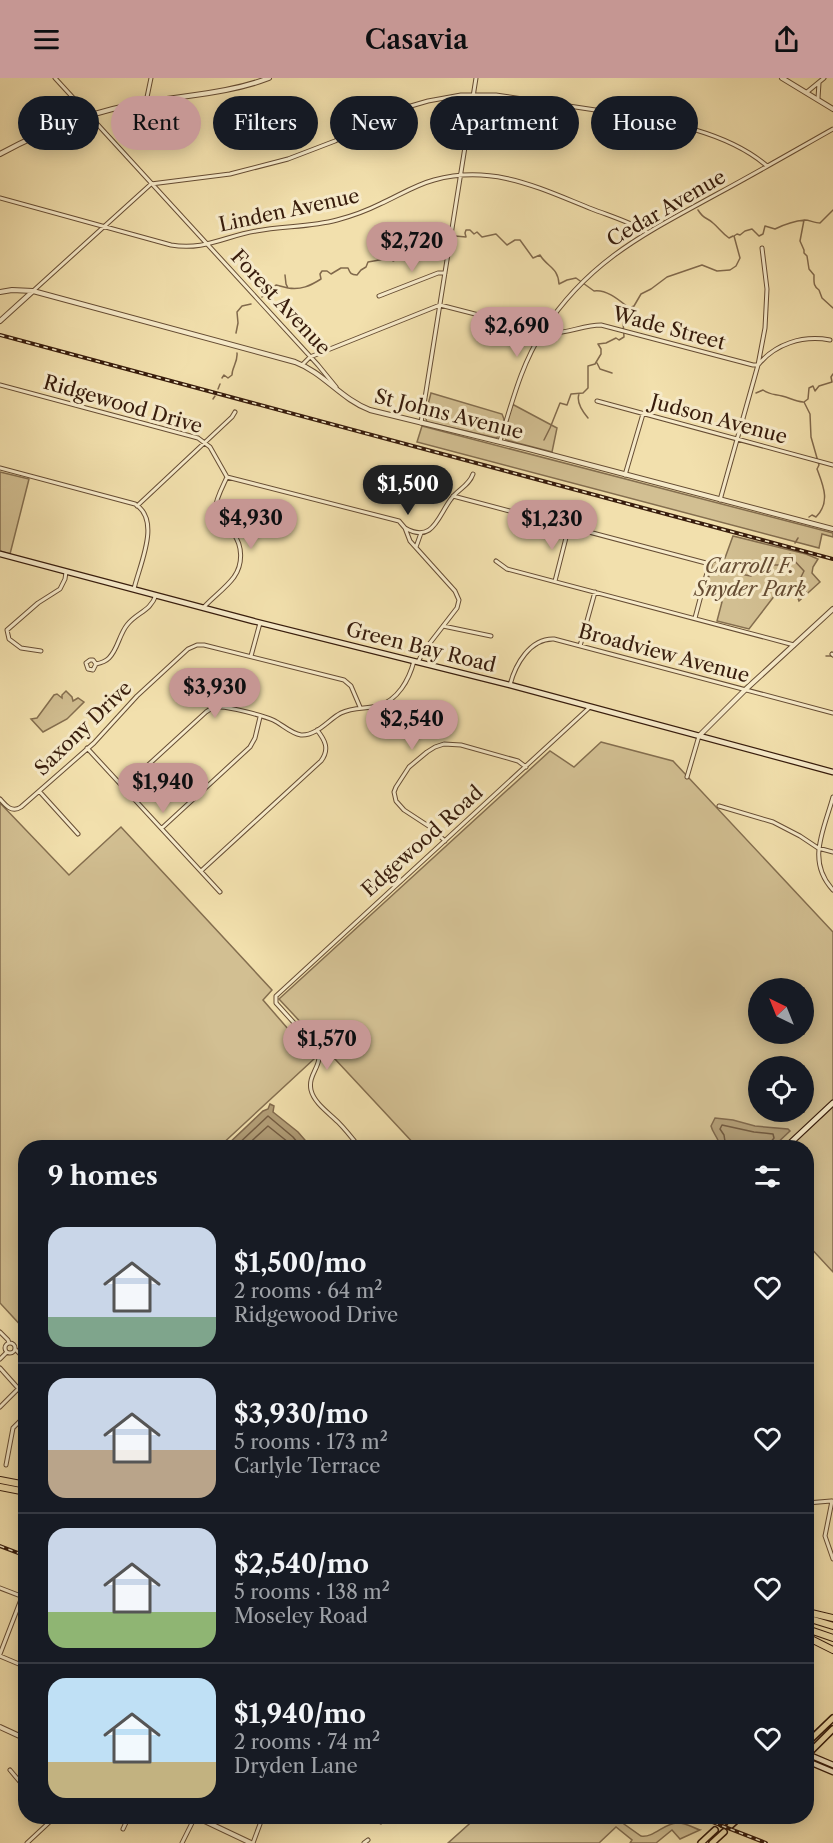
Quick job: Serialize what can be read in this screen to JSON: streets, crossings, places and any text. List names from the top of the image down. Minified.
{"streets":{"main road":["Green Bay Road"],"street":["Cedar Avenue","Linden Avenue","Forest Avenue","Wade Street","Ridgewood Drive","St Johns Avenue","Judson Avenue","Broadview Avenue","Saxony Drive","Edgewood Road"]},"crossings":[["Cedar Avenue","Linden Avenue"],["Cedar Avenue","Wade Street"],["Cedar Avenue","St Johns Avenue"],["Linden Avenue","Forest Avenue"],["Forest Avenue","St Johns Avenue"],["Green Bay Road","Broadview Avenue"],["Green Bay Road","Edgewood Road"]],"parks":["Carroll F. Snyder Park"],"north":"top left","page":{"header":"Casavia","chip":["Buy","Rent","Filters","New","Apartment","House"],"price":["$2,720","$2,690","$1,500","$4,930","$1,230","$3,930","$2,540","$1,940","$1,570"],"heading":"9 homes","list":[{"name":"$1,500/mo","note":"2 rooms · 64 m² · Ridgewood Drive"},{"name":"$3,930/mo","note":"5 rooms · 173 m² · Carlyle Terrace"},{"name":"$2,540/mo","note":"5 rooms · 138 m² · Moseley Road"},{"name":"$1,940/mo","note":"2 rooms · 74 m² · Dryden Lane"}]}}
